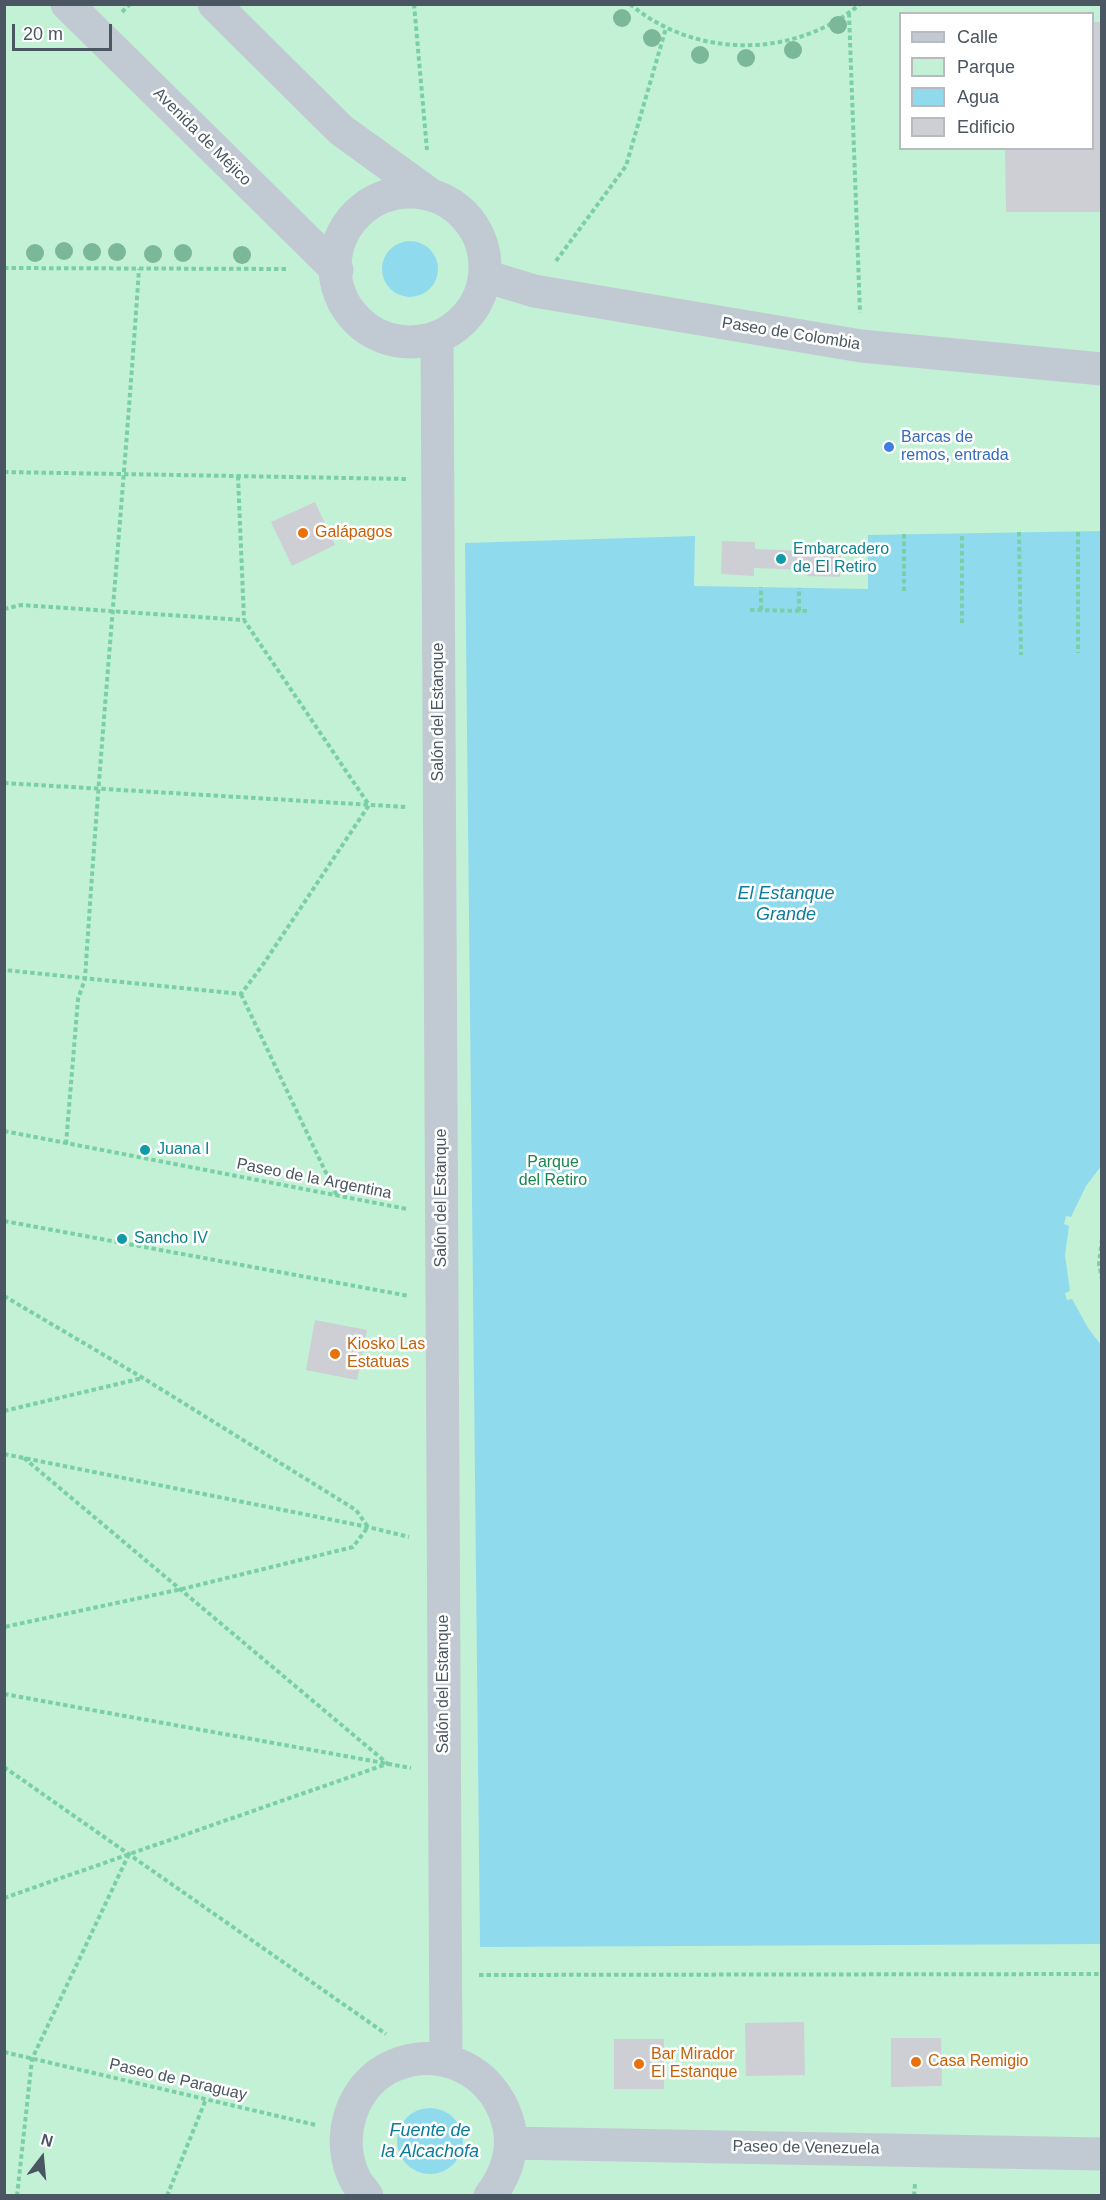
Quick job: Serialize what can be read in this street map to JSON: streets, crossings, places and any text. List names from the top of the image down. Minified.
{"streets":{"street":["Avenida de Méjico","Paseo de Colombia","Salón del Estanque","Paseo de Venezuela"],"path":["Paseo de la Argentina","Paseo de Paraguay"]},"crossings":[["Avenida de Méjico","Paseo de Colombia"],["Avenida de Méjico","Salón del Estanque"],["Paseo de Colombia","Salón del Estanque"],["Salón del Estanque","Paseo de la Argentina"]],"water":["El Estanque Grande","Fuente de la Alcachofa"],"parks":["Parque del Retiro"],"places":["Barcas de remos, entrada","Galápagos","Embarcadero de El Retiro","Juana I","Sancho IV","Kiosko Las Estatuas","Casa Remigio","Bar Mirador El Estanque"],"legend":["Calle","Parque","Agua","Edificio"],"scale_bar":"20 m","north":"top"}
